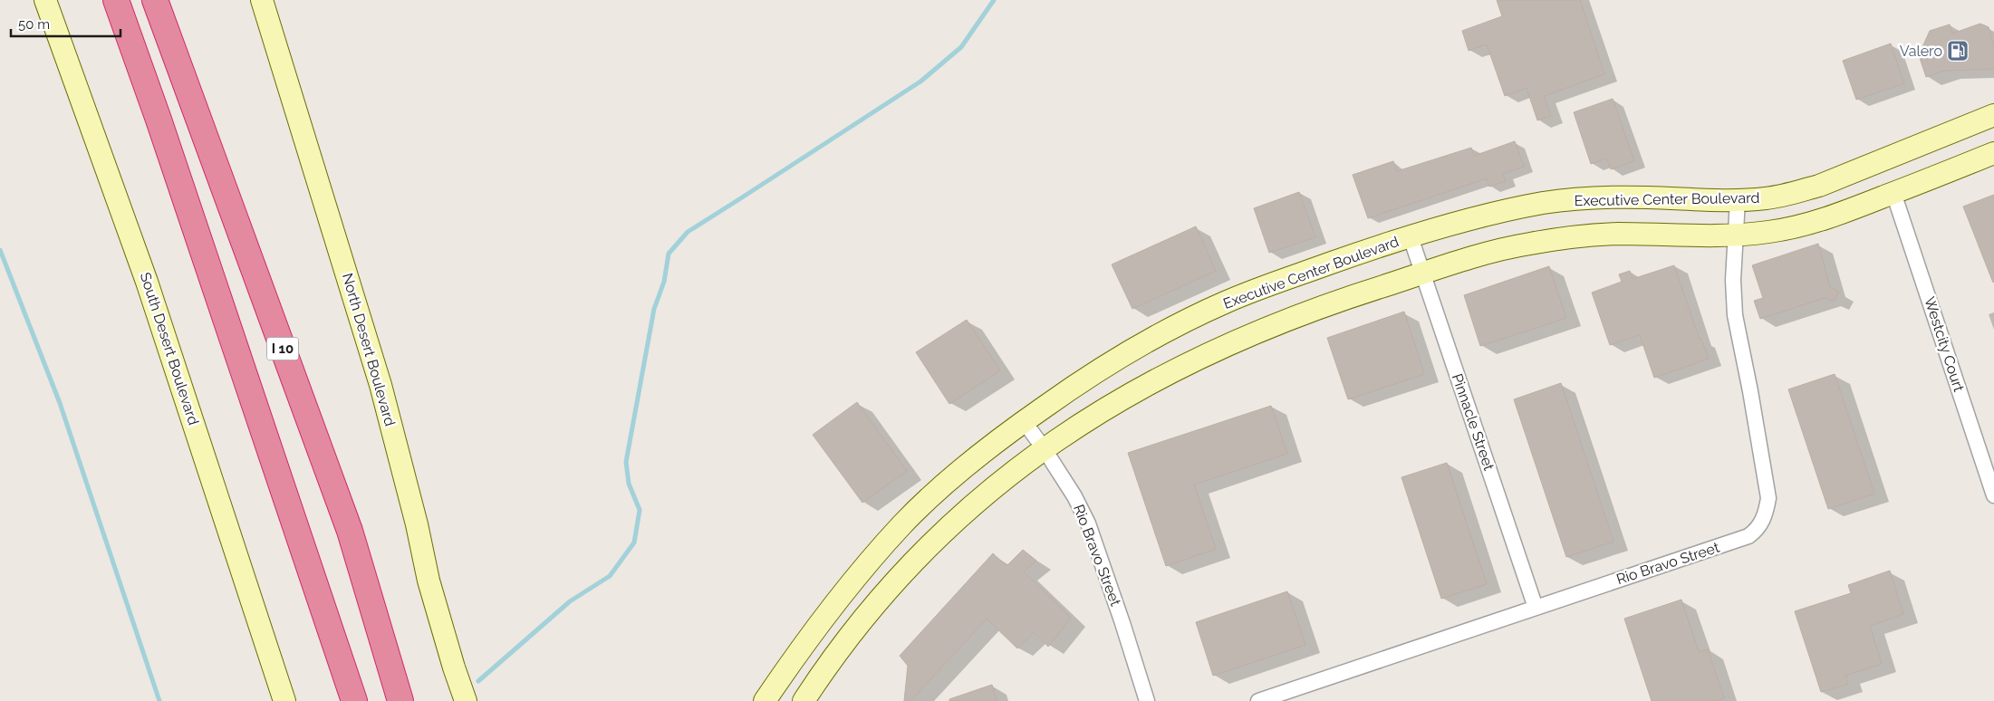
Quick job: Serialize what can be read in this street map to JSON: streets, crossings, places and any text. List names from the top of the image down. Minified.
{"streets":{"highway":["I 10"],"main road":["Executive Center Boulevard","South Desert Boulevard","North Desert Boulevard"],"street":["Westcity Court","Pinnacle Street","Rio Bravo Street"]},"crossings":[["Executive Center Boulevard","Pinnacle Street"],["Executive Center Boulevard","Rio Bravo Street"],["Pinnacle Street","Rio Bravo Street"]],"places":{"fuel station":["Valero"]},"scale_bar":"50 m"}
